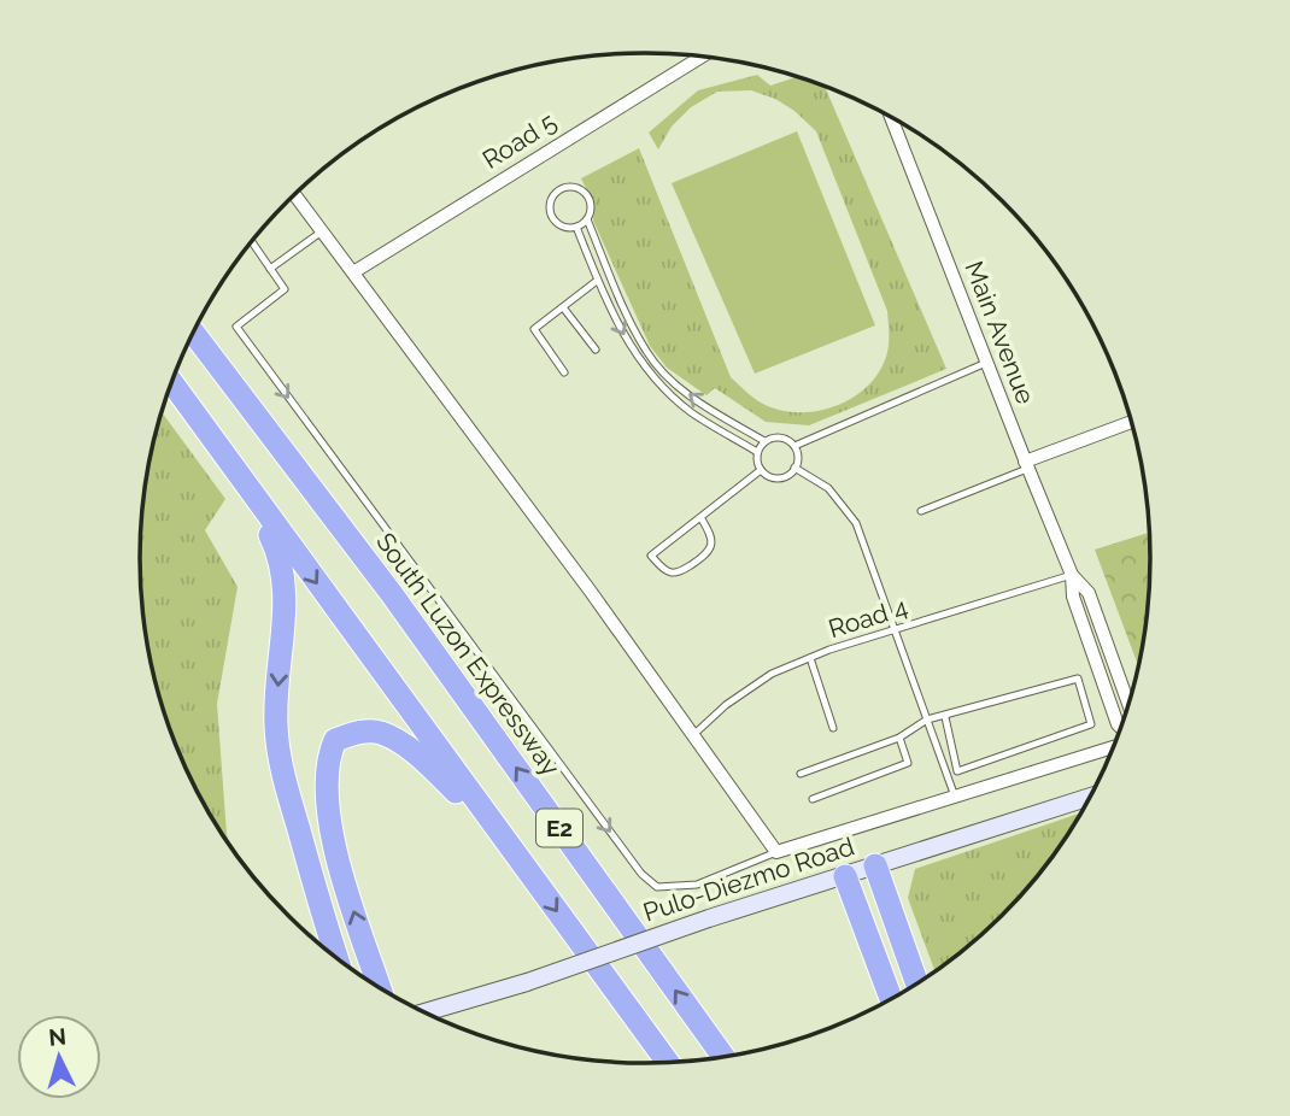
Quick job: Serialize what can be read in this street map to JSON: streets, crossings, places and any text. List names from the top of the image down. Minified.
{"streets":{"highway":["South Luzon Expressway","E2"],"main road":["Pulo-Diezmo Road"],"street":["Road 5","Main Avenue"],"lane":["Road 4"]},"crossings":[["Main Avenue","Road 4"]],"north":"top"}
